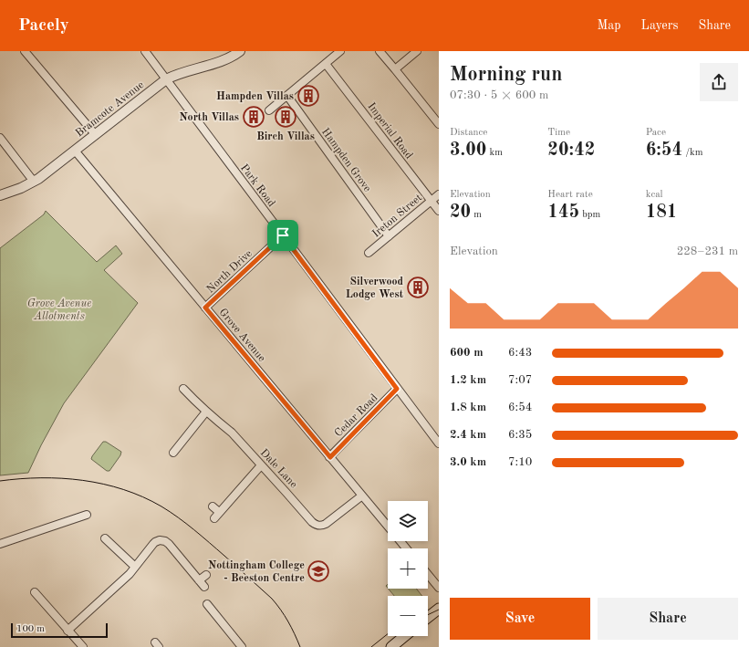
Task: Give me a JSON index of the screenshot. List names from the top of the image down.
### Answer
{
  "streets": {
    "street": [
      "Bramcote Avenue",
      "Imperial Road",
      "Hampden Grove",
      "Park Road",
      "Ireton Street",
      "North Drive",
      "Grove Avenue",
      "Cedar Road",
      "Dale Lane"
    ]
  },
  "crossings": [
    ["Bramcote Avenue", "Park Road"],
    ["Bramcote Avenue", "Grove Avenue"],
    ["Imperial Road", "Ireton Street"],
    ["Hampden Grove", "Ireton Street"],
    ["Park Road", "North Drive"],
    ["Park Road", "Cedar Road"],
    ["North Drive", "Grove Avenue"],
    ["Grove Avenue", "Cedar Road"],
    ["Grove Avenue", "Dale Lane"]
  ],
  "parks": ["Grove Avenue Allotments"],
  "places": {
    "building": [
      "Hampden Villas",
      "North Villas",
      "Birch Villas",
      "Silverwood Lodge West"
    ],
    "school or university": ["Nottingham College - Beeston Centre"]
  },
  "scale_bar": "100 m",
  "page": {
    "header": "Pacely",
    "nav": ["Map", "Layers", "Share"],
    "heading": ["Morning run", "07:30 · 5 × 600 m"],
    "stats": [
      ["Distance", "3.00 km"],
      ["Time", "20:42"],
      ["Pace", "6:54 /km"],
      ["Elevation", "20 m"],
      ["Heart rate", "145 bpm"],
      ["kcal", "181"]
    ],
    "chart": ["Elevation", "228–231 m"],
    "list": [
      {
        "name": "600 m",
        "note": "6:43"
      },
      {
        "name": "1.2 km",
        "note": "7:07"
      },
      {
        "name": "1.8 km",
        "note": "6:54"
      },
      {
        "name": "2.4 km",
        "note": "6:35"
      },
      {
        "name": "3.0 km",
        "note": "7:10"
      }
    ],
    "map_buttons": ["+", "−"],
    "buttons": ["Save", "Share"],
    "scale": "100 m"
  }
}
